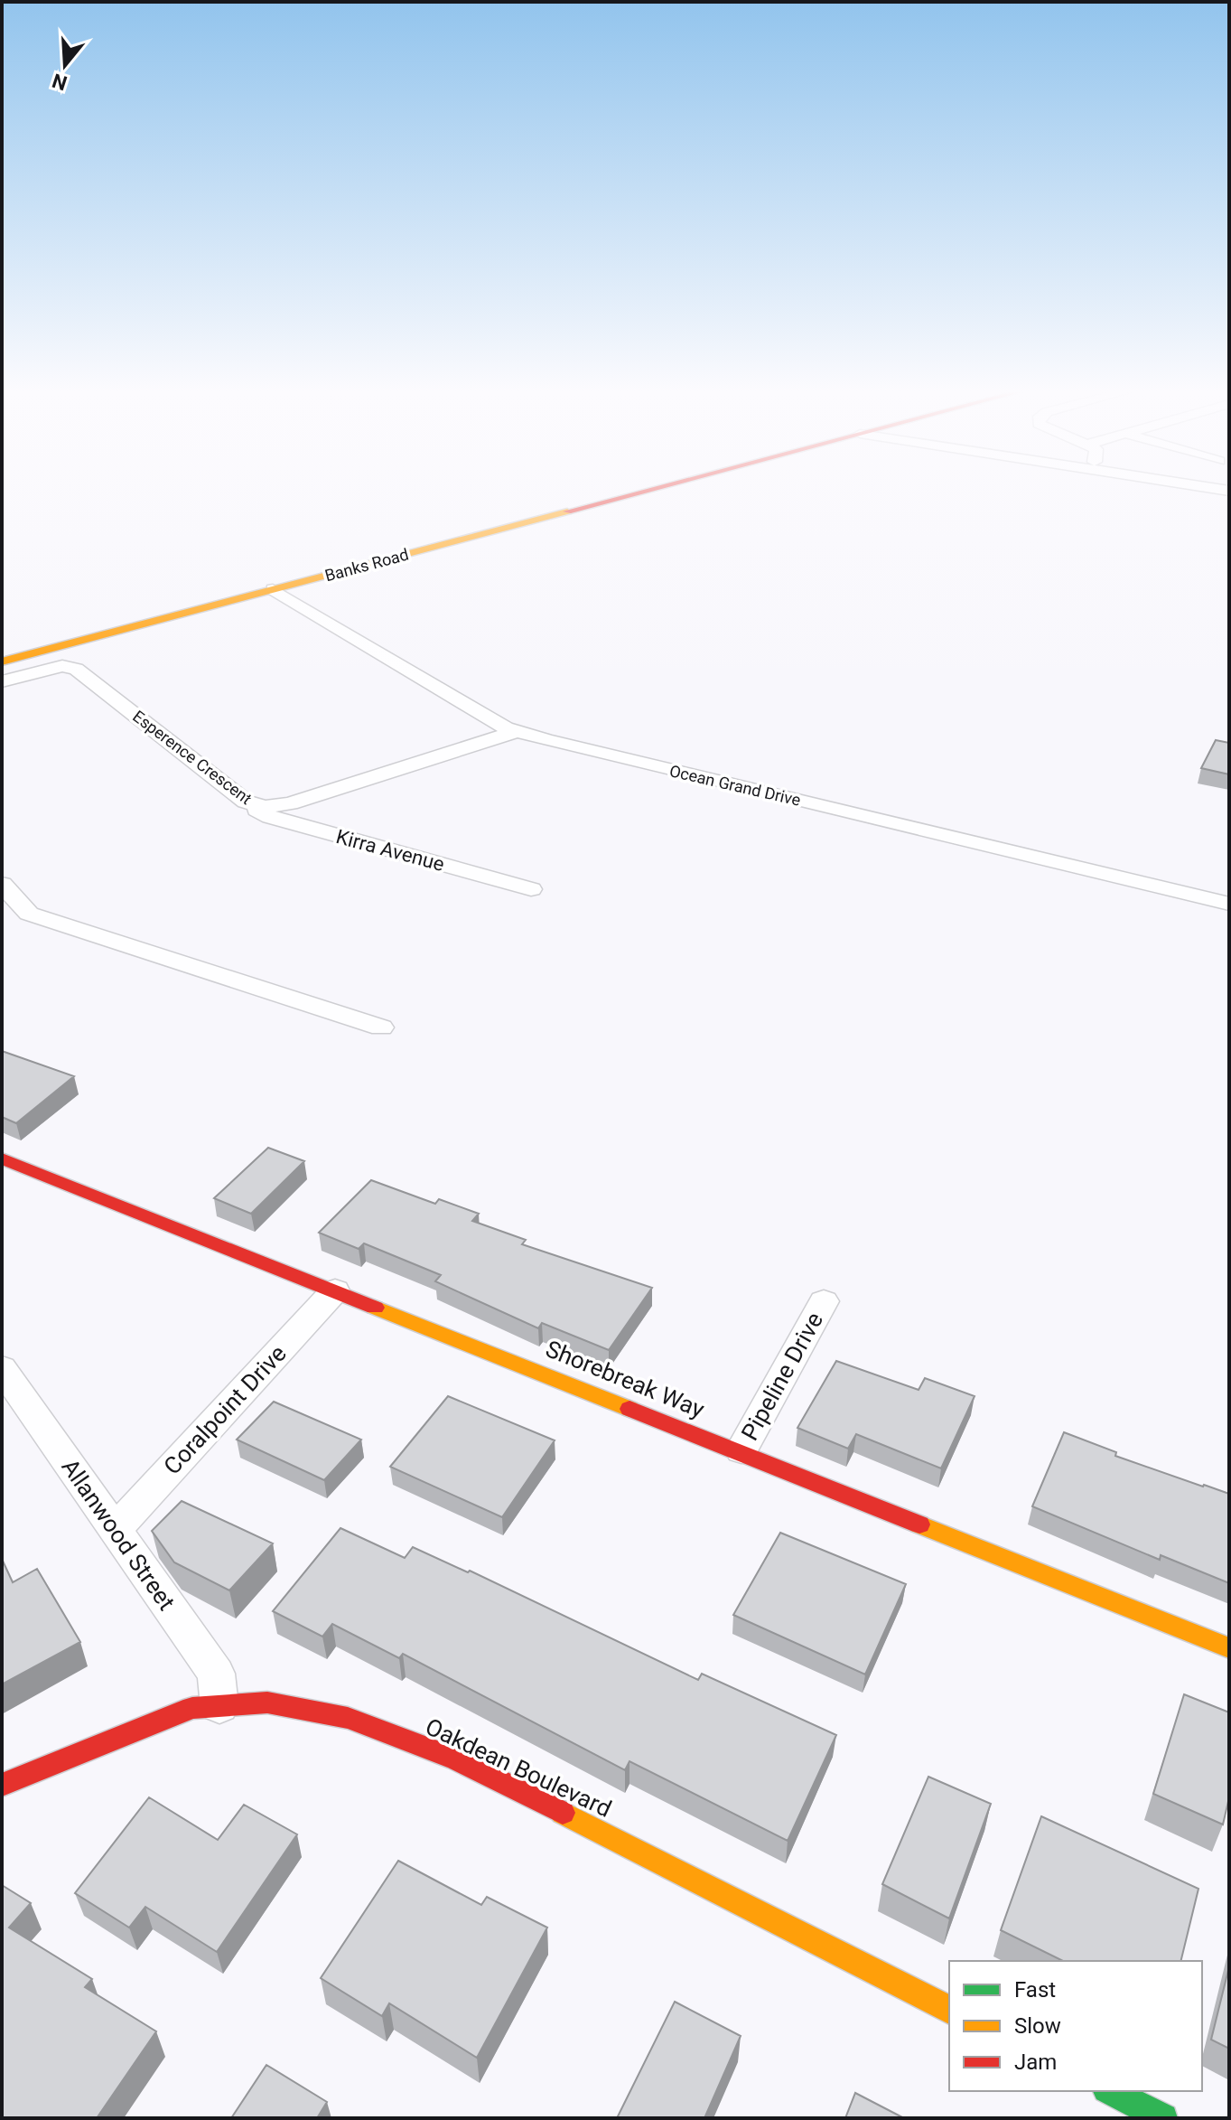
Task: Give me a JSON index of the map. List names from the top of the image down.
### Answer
{
  "streets": {
    "street": [
      "Banks Road",
      "Esperence Crescent",
      "Ocean Grand Drive",
      "Kirra Avenue",
      "Pipeline Drive",
      "Shorebreak Way",
      "Coralpoint Drive",
      "Allanwood Street",
      "Oakdean Boulevard"
    ]
  },
  "crossings": [
    ["Banks Road", "Ocean Grand Drive"],
    ["Esperence Crescent", "Ocean Grand Drive"],
    ["Esperence Crescent", "Kirra Avenue"],
    ["Pipeline Drive", "Shorebreak Way"],
    ["Shorebreak Way", "Coralpoint Drive"],
    ["Coralpoint Drive", "Allanwood Street"],
    ["Allanwood Street", "Oakdean Boulevard"]
  ],
  "legend": ["Fast", "Slow", "Jam"],
  "north": "bottom"
}
